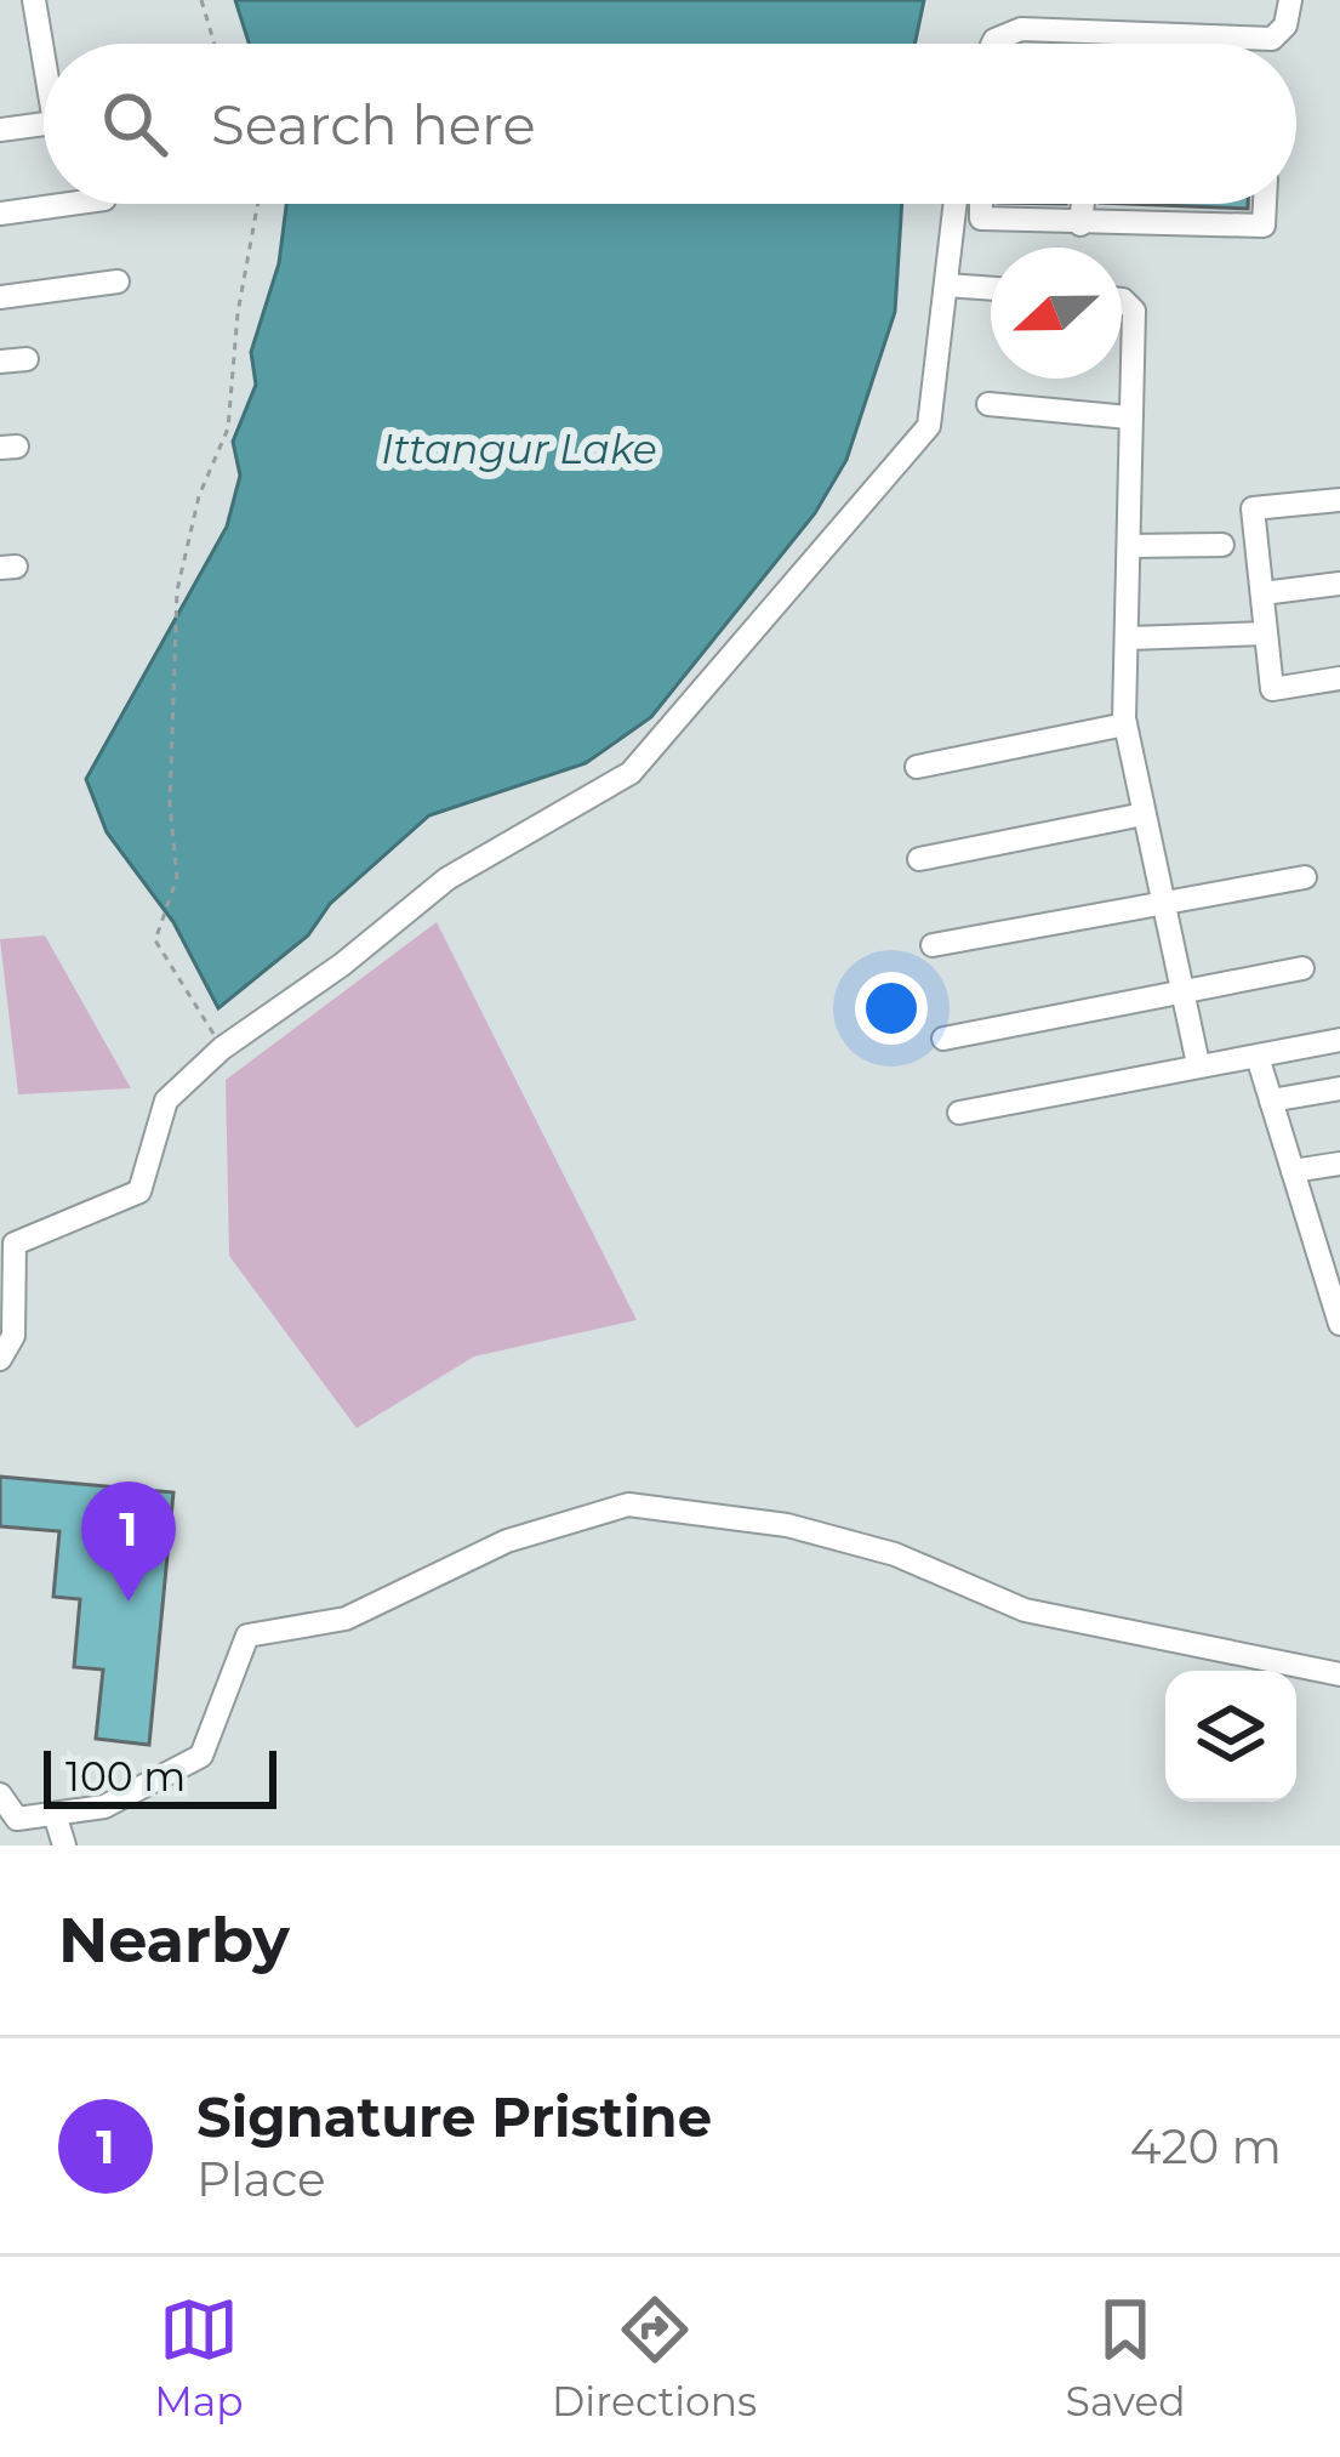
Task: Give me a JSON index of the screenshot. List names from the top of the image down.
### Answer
{
  "water": ["Ittangur Lake"],
  "scale_bar": "100 m",
  "north": "left",
  "page": {
    "search": "Search here",
    "pins": "1",
    "scale": "100 m",
    "heading": "Nearby",
    "list": [
      {
        "mark": "1",
        "name": "Signature Pristine",
        "note": "Place",
        "value": "420 m"
      }
    ],
    "nav": ["Map", "Directions", "Saved"]
  }
}
